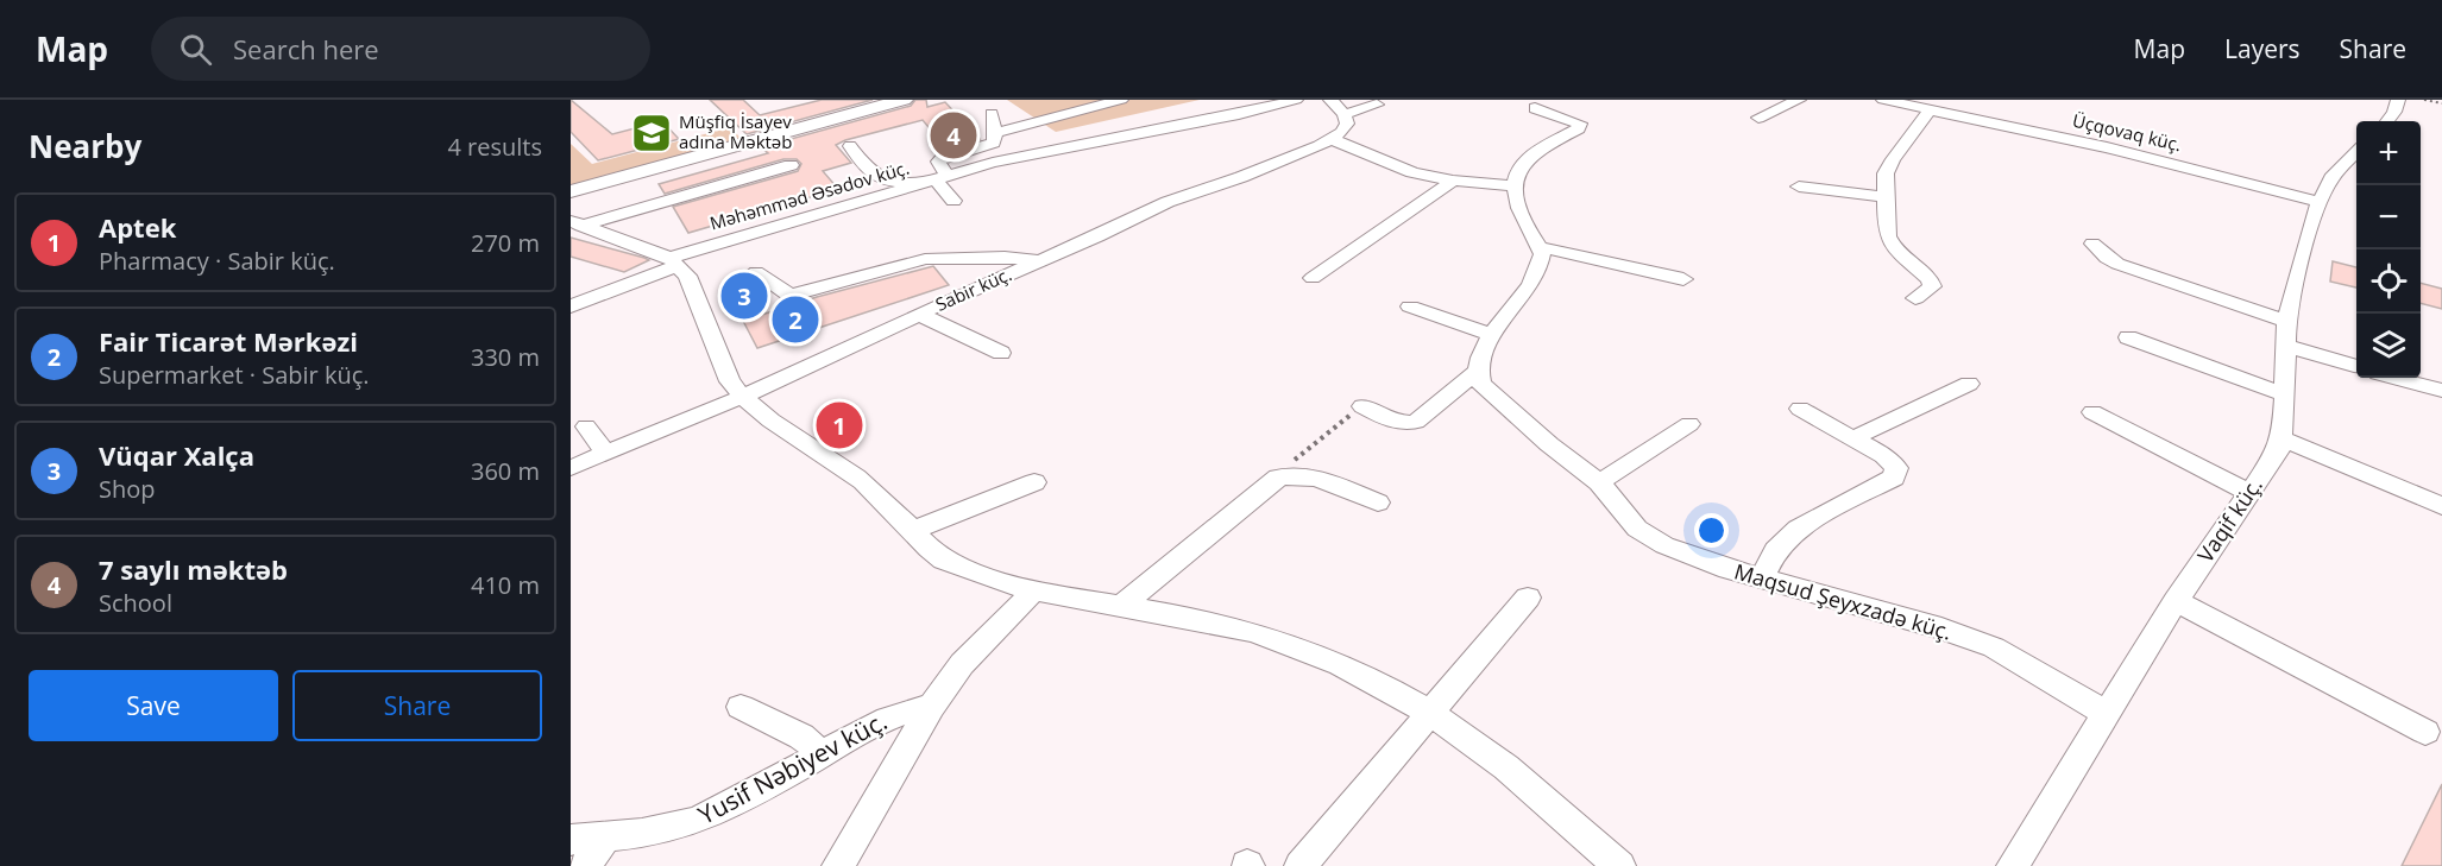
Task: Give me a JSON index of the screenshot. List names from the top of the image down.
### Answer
{
  "streets": {
    "street": [
      "Üçqovaq küç.",
      "Məhəmməd Əsədov küç.",
      "Sabir küç.",
      "Vaqif küç.",
      "Maqsud Şeyxzadə küç.",
      "Yusif Nəbiyev küç."
    ]
  },
  "crossings": [
    ["Üçqovaq küç.", "Vaqif küç."],
    ["Vaqif küç.", "Maqsud Şeyxzadə küç."]
  ],
  "places": {
    "school or university": ["Müşfiq İsayev adına Məktəb"]
  },
  "page": {
    "header": "Map",
    "search": "Search here",
    "nav": ["Map", "Layers", "Share"],
    "heading": ["Nearby", "4 results"],
    "pins": [
      "4",
      "3",
      "2",
      "1"
    ],
    "map_buttons": ["+", "−"],
    "list": [
      {
        "mark": "1",
        "name": "Aptek",
        "note": "Pharmacy · Sabir küç.",
        "value": "270 m"
      },
      {
        "mark": "2",
        "name": "Fair Ticarət Mərkəzi",
        "note": "Supermarket · Sabir küç.",
        "value": "330 m"
      },
      {
        "mark": "3",
        "name": "Vüqar Xalça",
        "note": "Shop",
        "value": "360 m"
      },
      {
        "mark": "4",
        "name": "7 saylı məktəb",
        "note": "School",
        "value": "410 m"
      }
    ],
    "buttons": ["Save", "Share"]
  }
}
